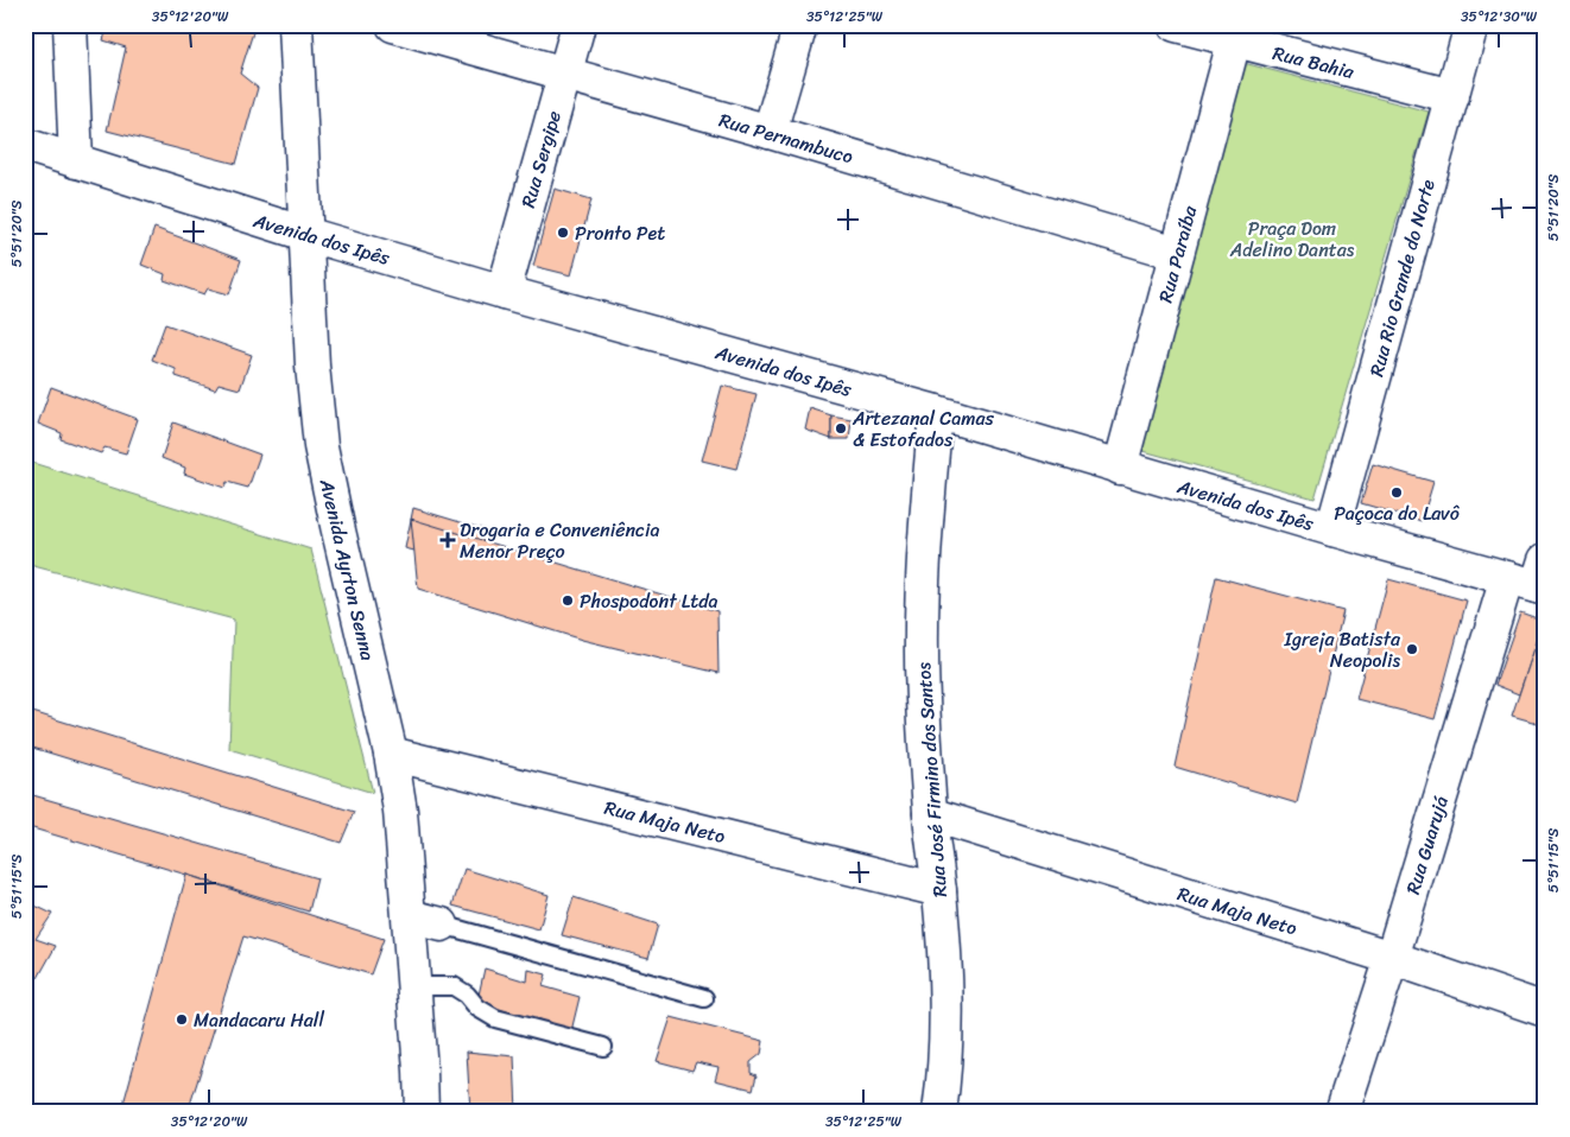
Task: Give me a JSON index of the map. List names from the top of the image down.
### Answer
{
  "streets": {
    "street": [
      "Rua Bahia",
      "Rua Pernambuco",
      "Rua Sergipe",
      "Avenida dos Ipês",
      "Rua Paraíba",
      "Rua Rio Grande do Norte",
      "Avenida Ayrton Senna",
      "Rua José Firmino dos Santos",
      "Rua Maja Neto",
      "Rua Guarujá"
    ]
  },
  "crossings": [
    ["Rua Bahia", "Rua Paraíba"],
    ["Rua Bahia", "Rua Rio Grande do Norte"],
    ["Rua Pernambuco", "Rua Sergipe"],
    ["Rua Pernambuco", "Rua Paraíba"],
    ["Rua Sergipe", "Avenida dos Ipês"],
    ["Avenida dos Ipês", "Rua Paraíba"],
    ["Avenida dos Ipês", "Rua Rio Grande do Norte"],
    ["Avenida dos Ipês", "Avenida Ayrton Senna"],
    ["Avenida dos Ipês", "Rua José Firmino dos Santos"],
    ["Avenida dos Ipês", "Rua Guarujá"],
    ["Avenida Ayrton Senna", "Rua Maja Neto"],
    ["Rua José Firmino dos Santos", "Rua Maja Neto"],
    ["Rua Maja Neto", "Rua Guarujá"]
  ],
  "parks": ["Praça Dom Adelino Dantas"],
  "places": {
    "other": [
      "Pronto Pet",
      "Artezanal Camas & Estofados",
      "Paçoca do Lavô",
      "Phospodont Ltda",
      "Igreja Batista Neopolis",
      "Mandacaru Hall"
    ],
    "health": ["Drogaria e Conveniência Menor Preço"]
  },
  "coordinates": [
    "35°12'20\"W",
    "35°12'25\"W",
    "35°12'30\"W",
    "5°51'20\"S",
    "5°51'15\"S"
  ]
}
